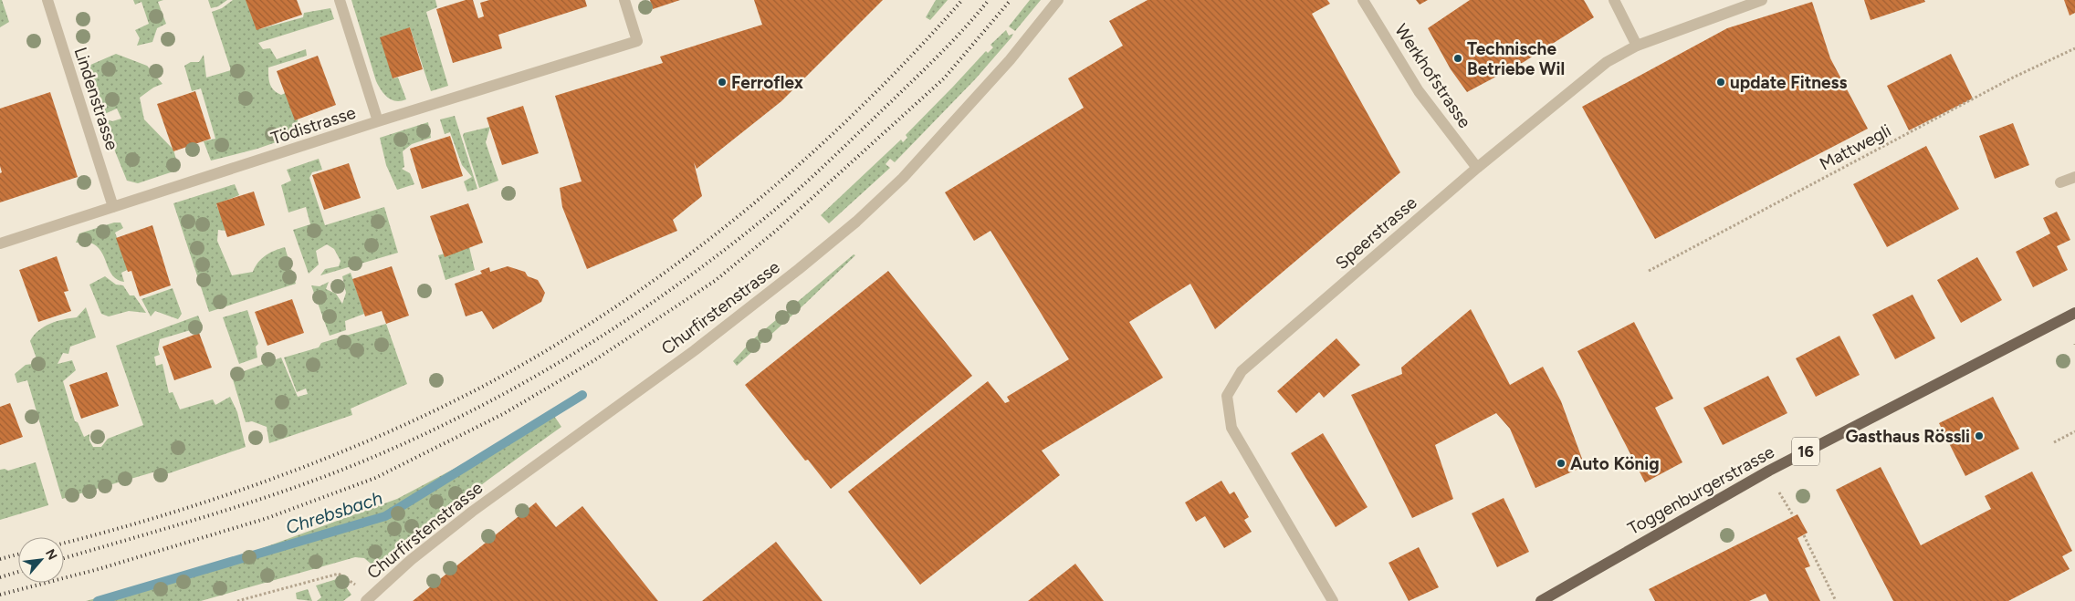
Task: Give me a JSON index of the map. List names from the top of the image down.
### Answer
{
  "streets": {
    "main road": ["16", "Toggenburgerstrasse"],
    "street": [
      "Werkhofstrasse",
      "Lindenstrasse",
      "Tödistrasse",
      "Speerstrasse",
      "Churfirstenstrasse"
    ],
    "path": ["Mattwegli"]
  },
  "crossings": [
    ["Werkhofstrasse", "Speerstrasse"],
    ["Lindenstrasse", "Tödistrasse"]
  ],
  "water": ["Chrebsbach"],
  "places": [
    "Technische Betriebe Wil",
    "Ferroflex",
    "update Fitness",
    "Gasthaus Rössli",
    "Auto König"
  ],
  "north": "top right"
}
